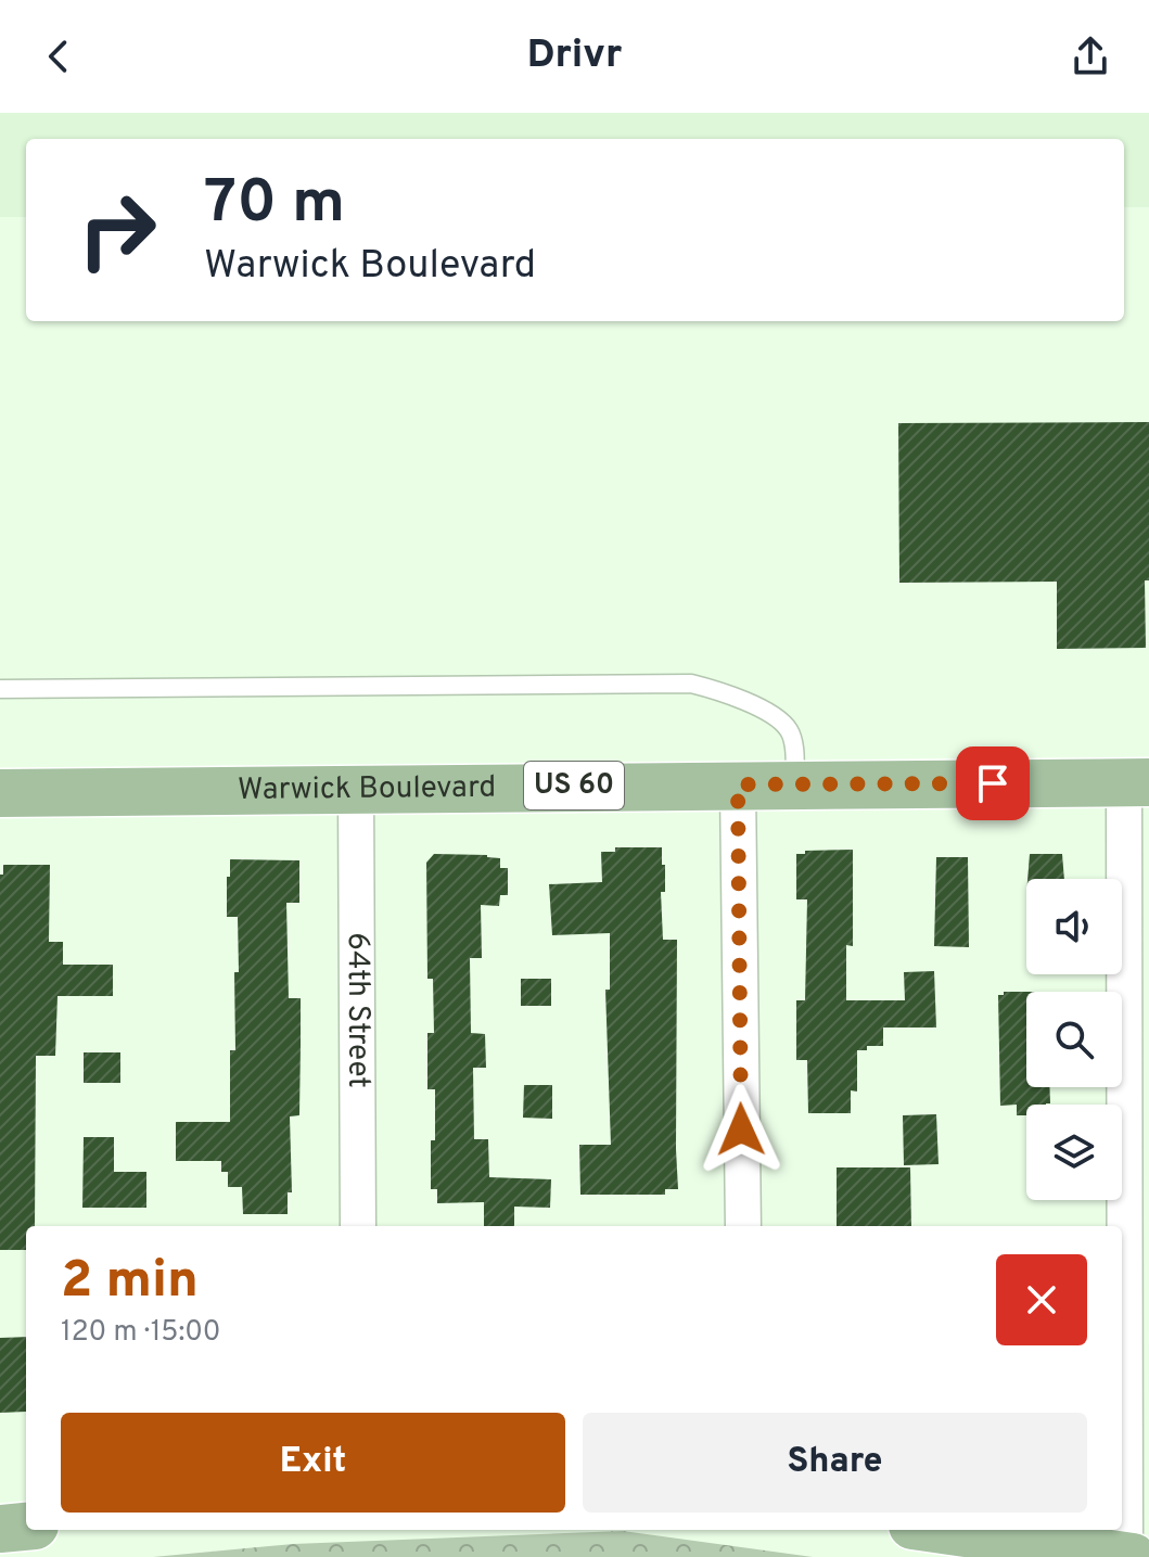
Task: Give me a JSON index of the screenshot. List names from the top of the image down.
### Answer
{
  "streets": {
    "main road": ["US 60", "Warwick Boulevard"],
    "street": ["64th Street"]
  },
  "crossings": [
    ["Warwick Boulevard", "64th Street"]
  ],
  "page": {
    "header": "Drivr",
    "turn": ["70 m", "Warwick Boulevard"],
    "heading": ["2 min", "120 m · 15:00"],
    "buttons": ["Exit", "Share"]
  }
}
